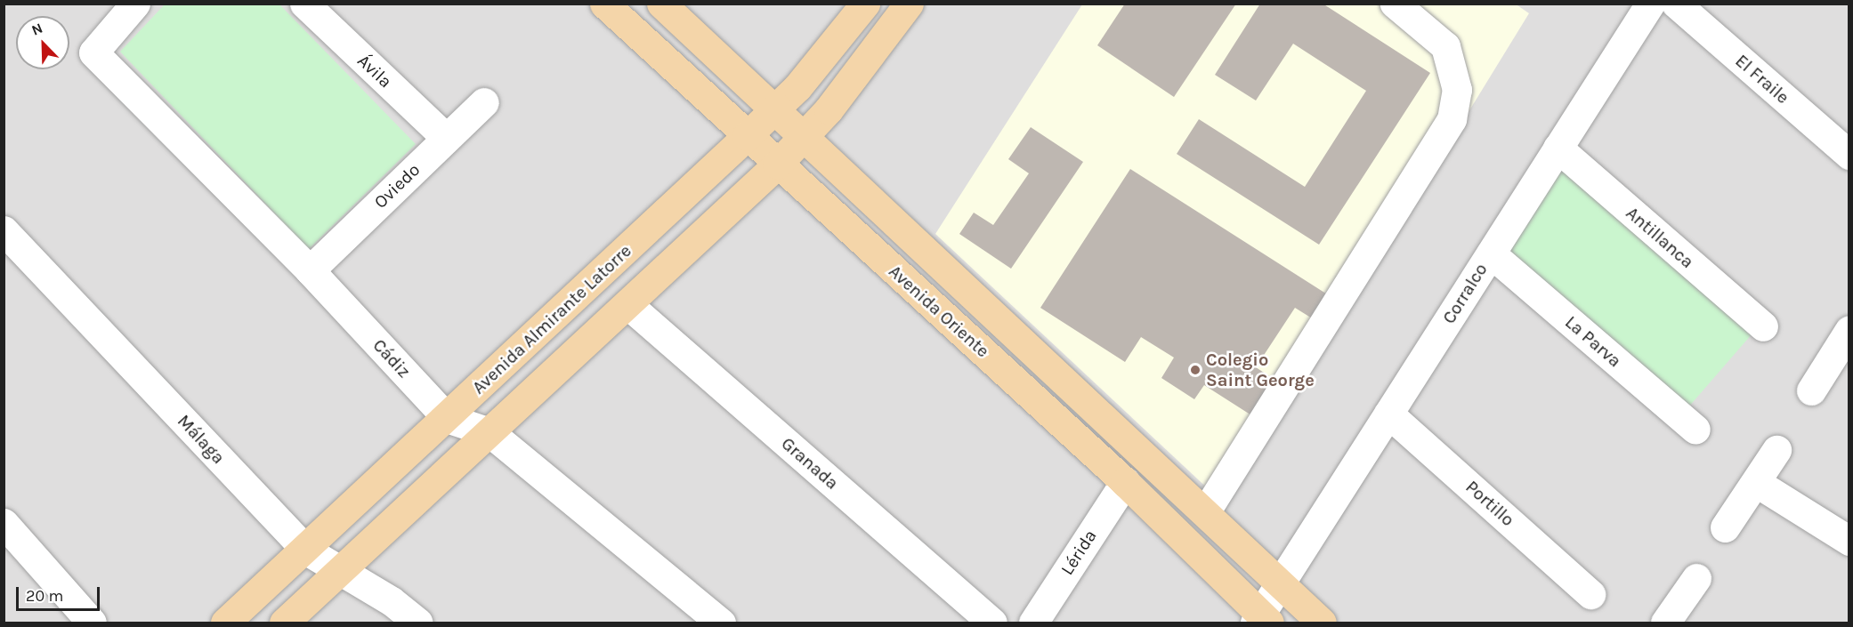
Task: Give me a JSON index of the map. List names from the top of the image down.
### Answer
{
  "streets": {
    "main road": ["Avenida Oriente", "Avenida Almirante Latorre"],
    "street": [
      "Ávila",
      "El Fraile",
      "Oviedo",
      "Antillanca",
      "Corralco",
      "La Parva",
      "Cádiz",
      "Málaga",
      "Granada",
      "Portillo",
      "Lérida"
    ]
  },
  "crossings": [
    ["Ávila", "Oviedo"],
    ["Oviedo", "Cádiz"],
    ["Antillanca", "Corralco"],
    ["Corralco", "Avenida Oriente"],
    ["Corralco", "La Parva"],
    ["Corralco", "Portillo"],
    ["Avenida Oriente", "Avenida Almirante Latorre"],
    ["Avenida Oriente", "Lérida"],
    ["Avenida Almirante Latorre", "Cádiz"],
    ["Avenida Almirante Latorre", "Málaga"]
  ],
  "places": ["Colegio Saint George"],
  "scale_bar": "20 m",
  "north": "top left"
}
